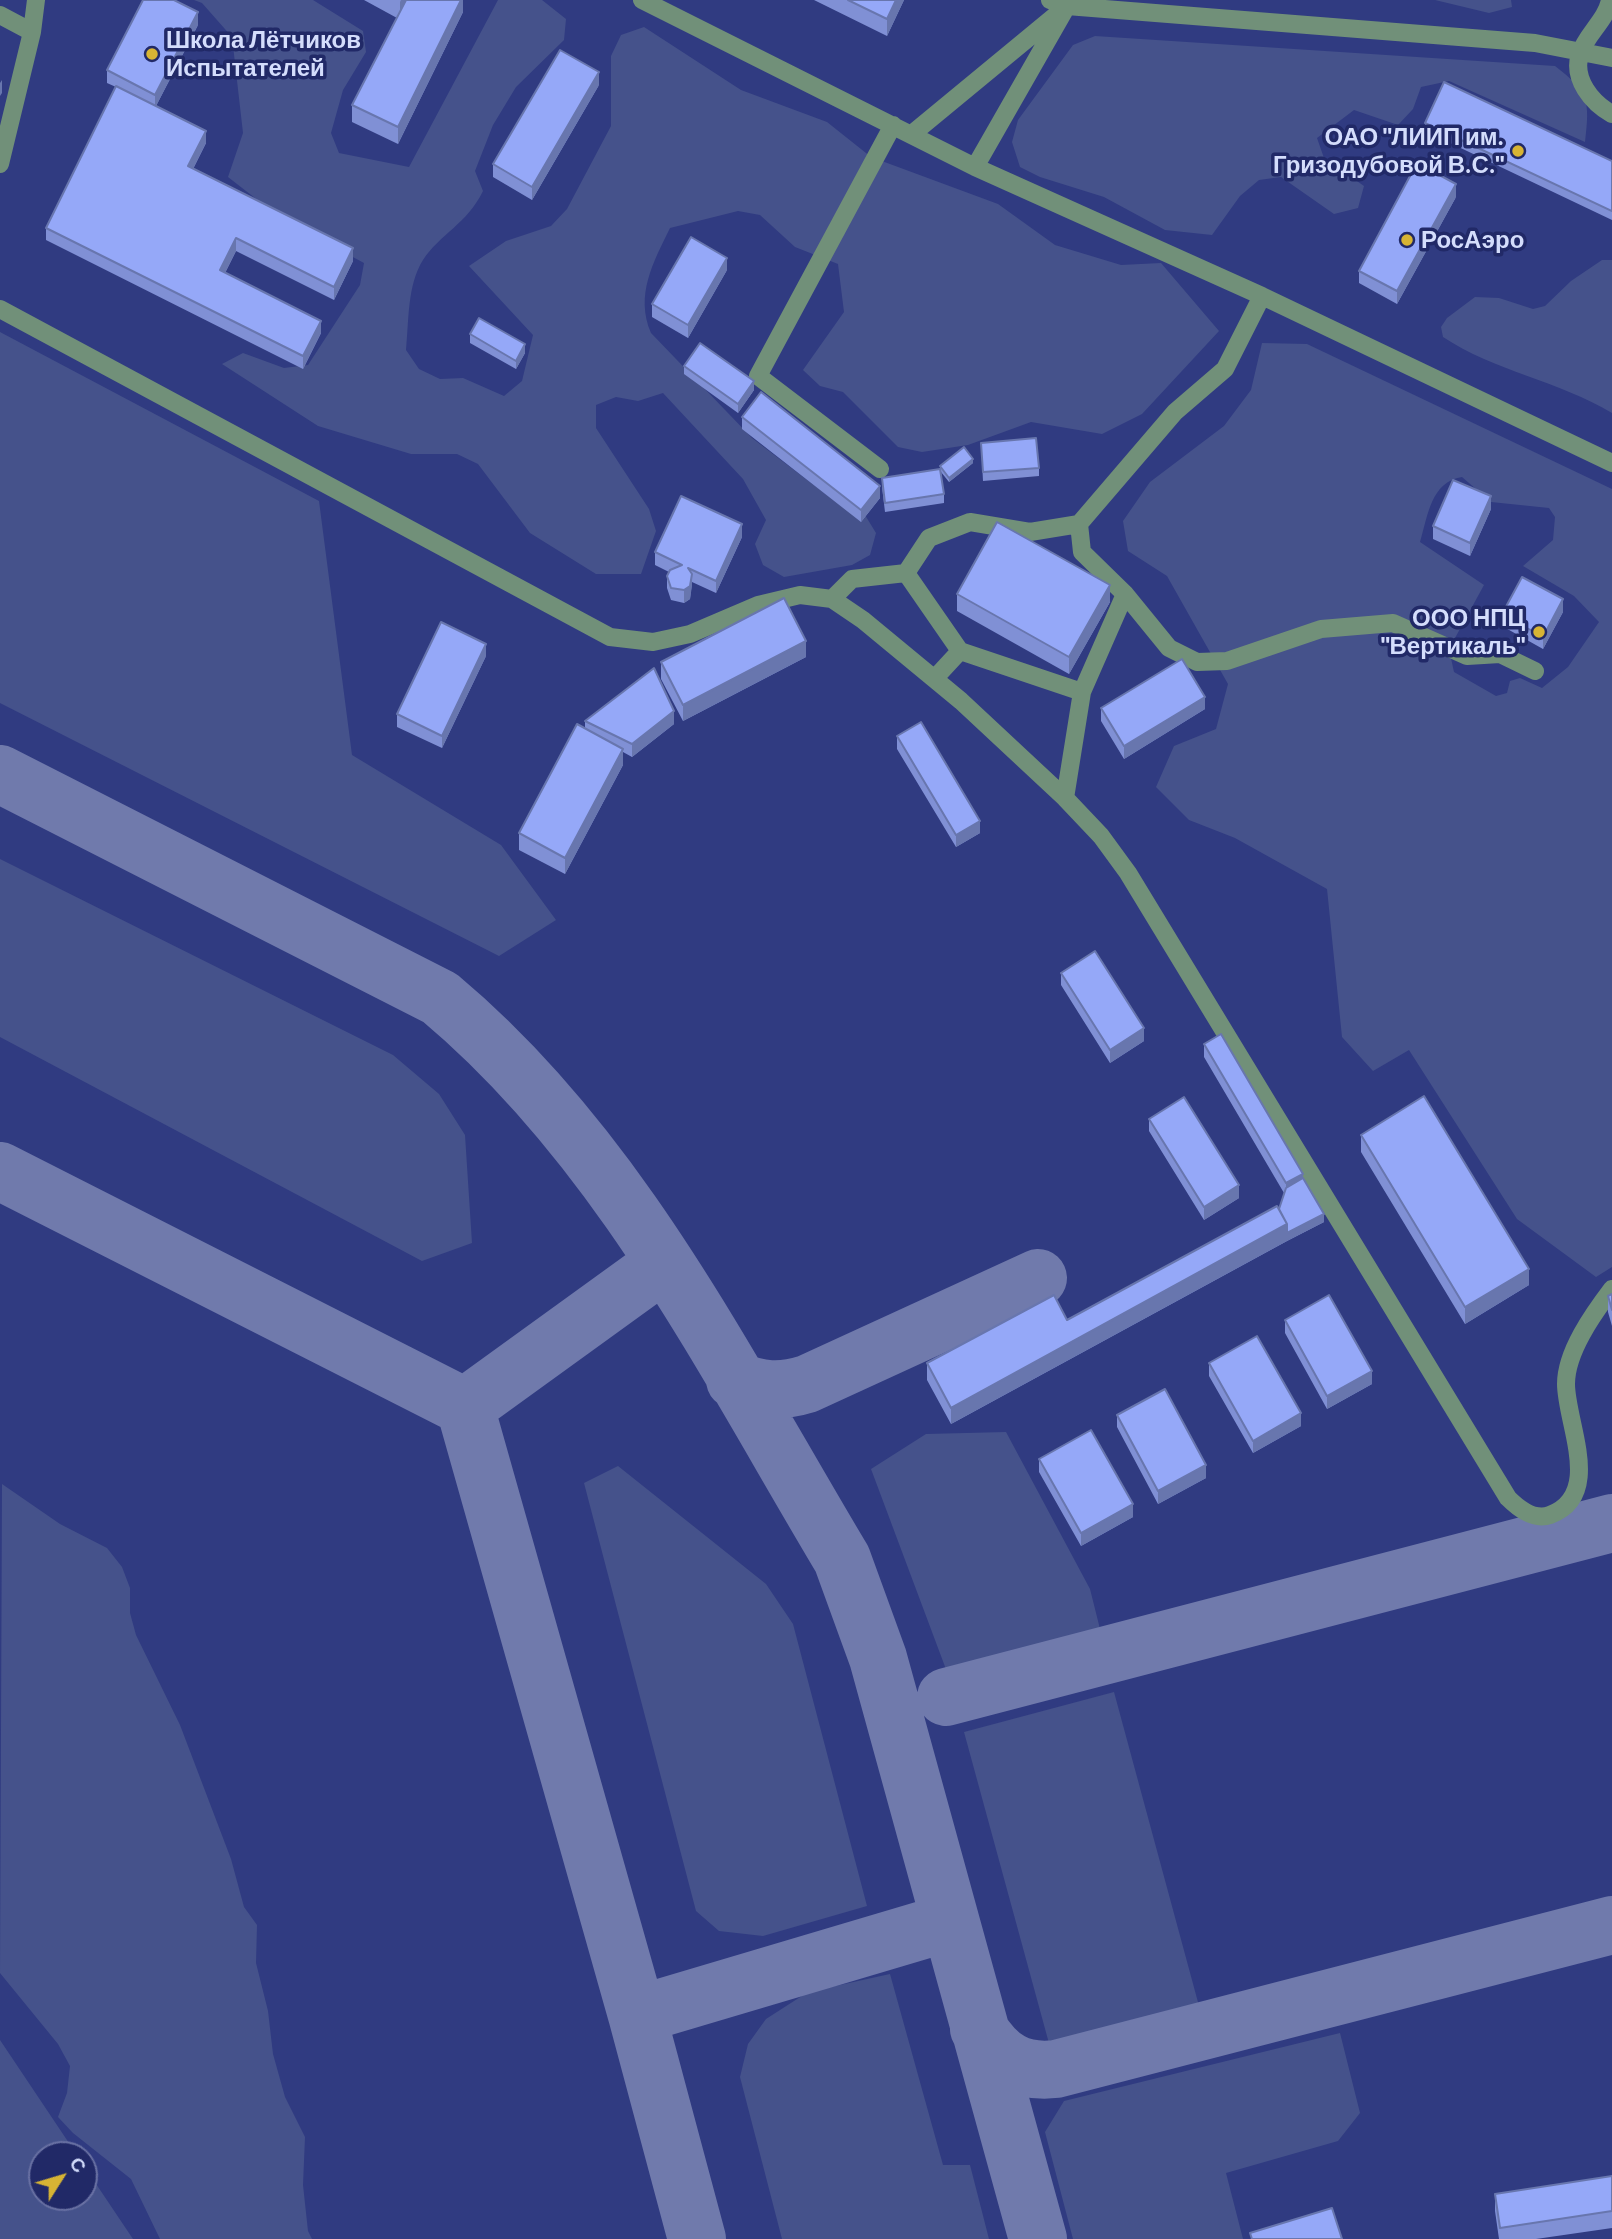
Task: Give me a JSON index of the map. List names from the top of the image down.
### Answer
{
  "places": [
    "Школа Лётчиков Испытателей",
    "ОАО \"ЛИИП им. Гризодубовой В.С.\"",
    "РосАэро",
    "ООО НПЦ \"Вертикаль\""
  ],
  "north": "top right"
}
